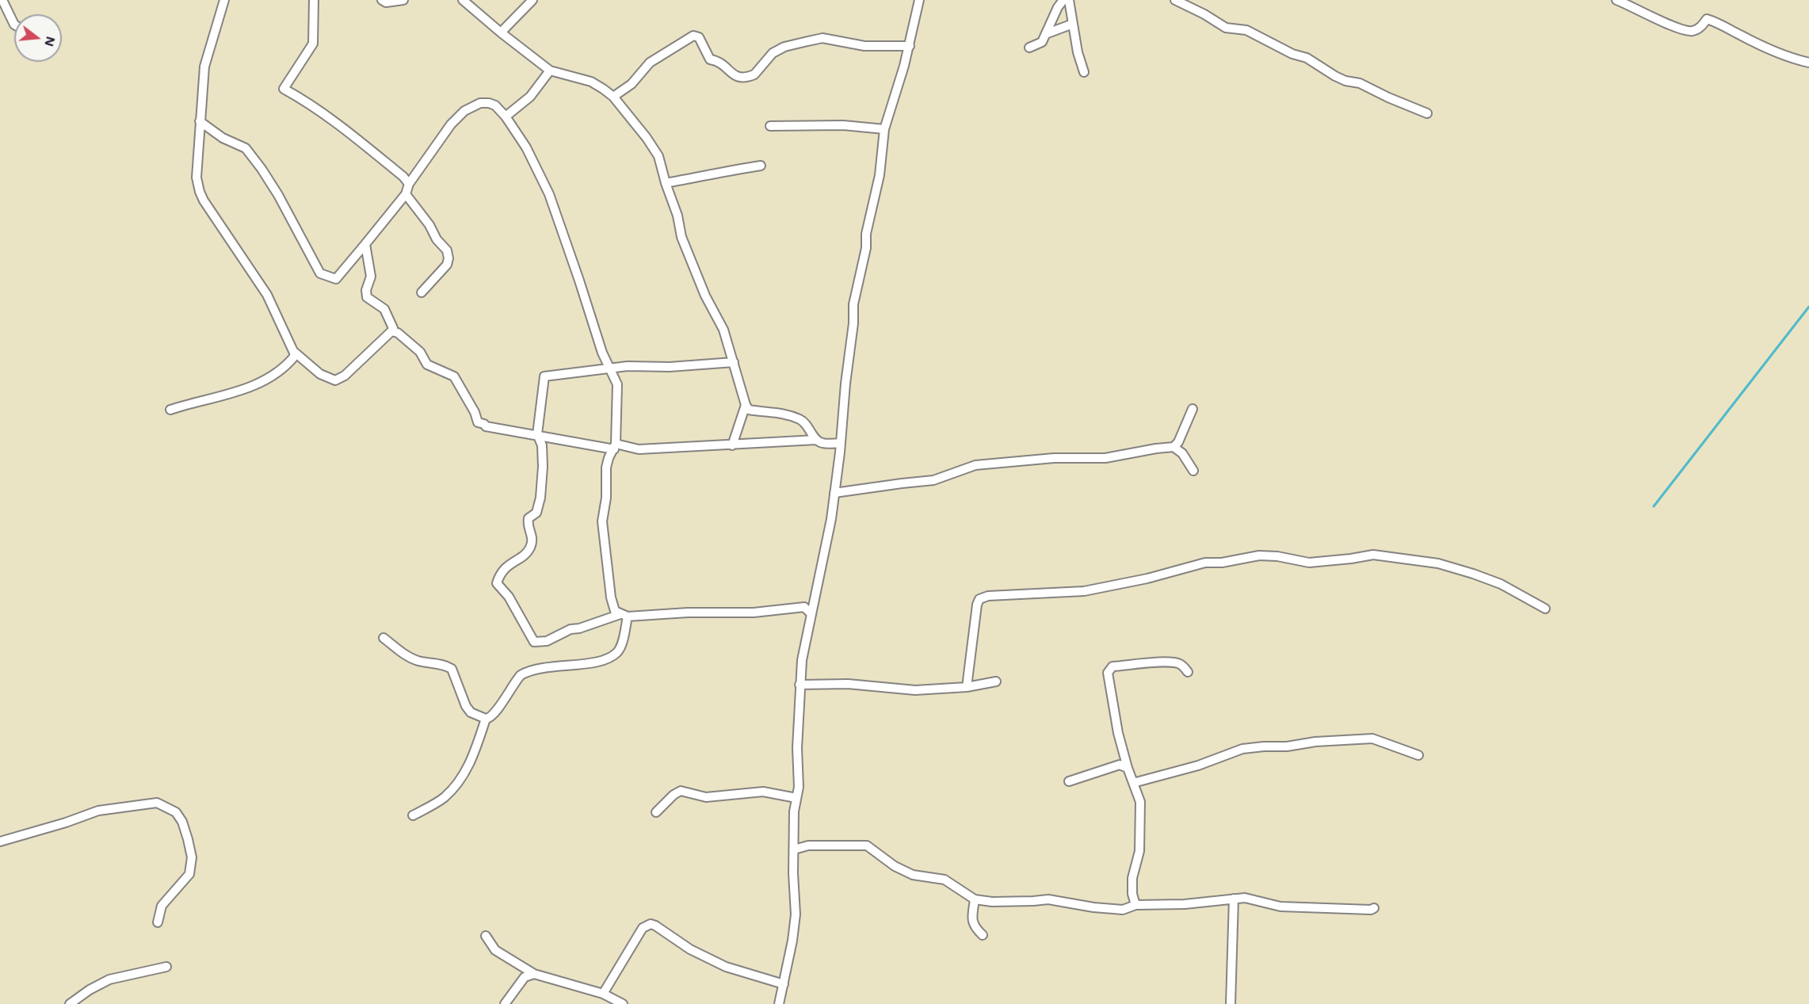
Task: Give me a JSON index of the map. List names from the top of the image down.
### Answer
{
  "north": "right"
}
